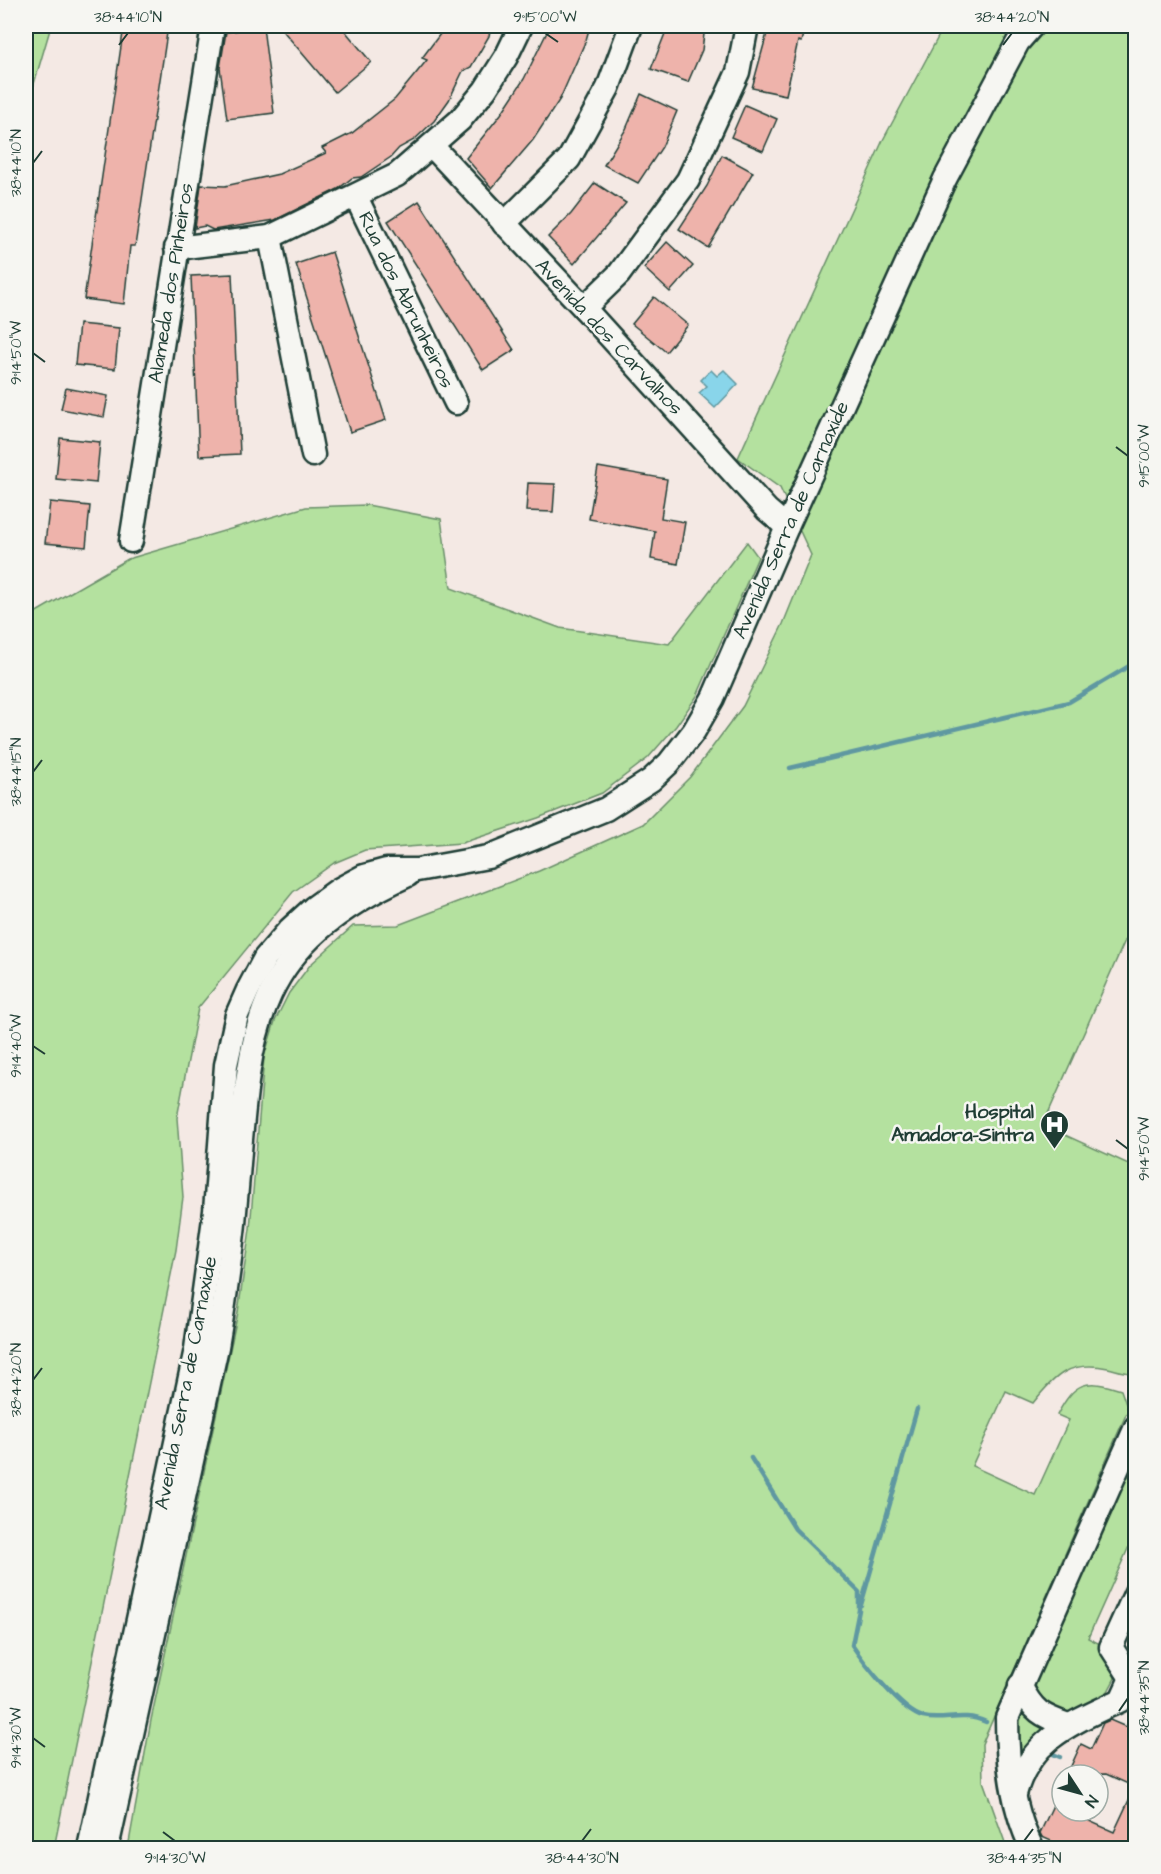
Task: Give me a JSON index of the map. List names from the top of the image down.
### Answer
{
  "streets": {
    "street": [
      "Alameda dos Pinheiros",
      "Rua dos Abrunheiros",
      "Avenida dos Carvalhos",
      "Avenida Serra de Carnaxide"
    ]
  },
  "crossings": [
    ["Avenida dos Carvalhos", "Avenida Serra de Carnaxide"]
  ],
  "places": {
    "hospital": ["Hospital Amadora-Sintra"]
  },
  "north": "bottom right",
  "coordinates": [
    "38°44'10\"N",
    "9°15'00\"W",
    "38°44'20\"N",
    "9°14'50\"W",
    "38°44'15\"N",
    "9°14'40\"W",
    "38°44'35\"N",
    "9°14'30\"W",
    "38°44'30\"N"
  ]
}
